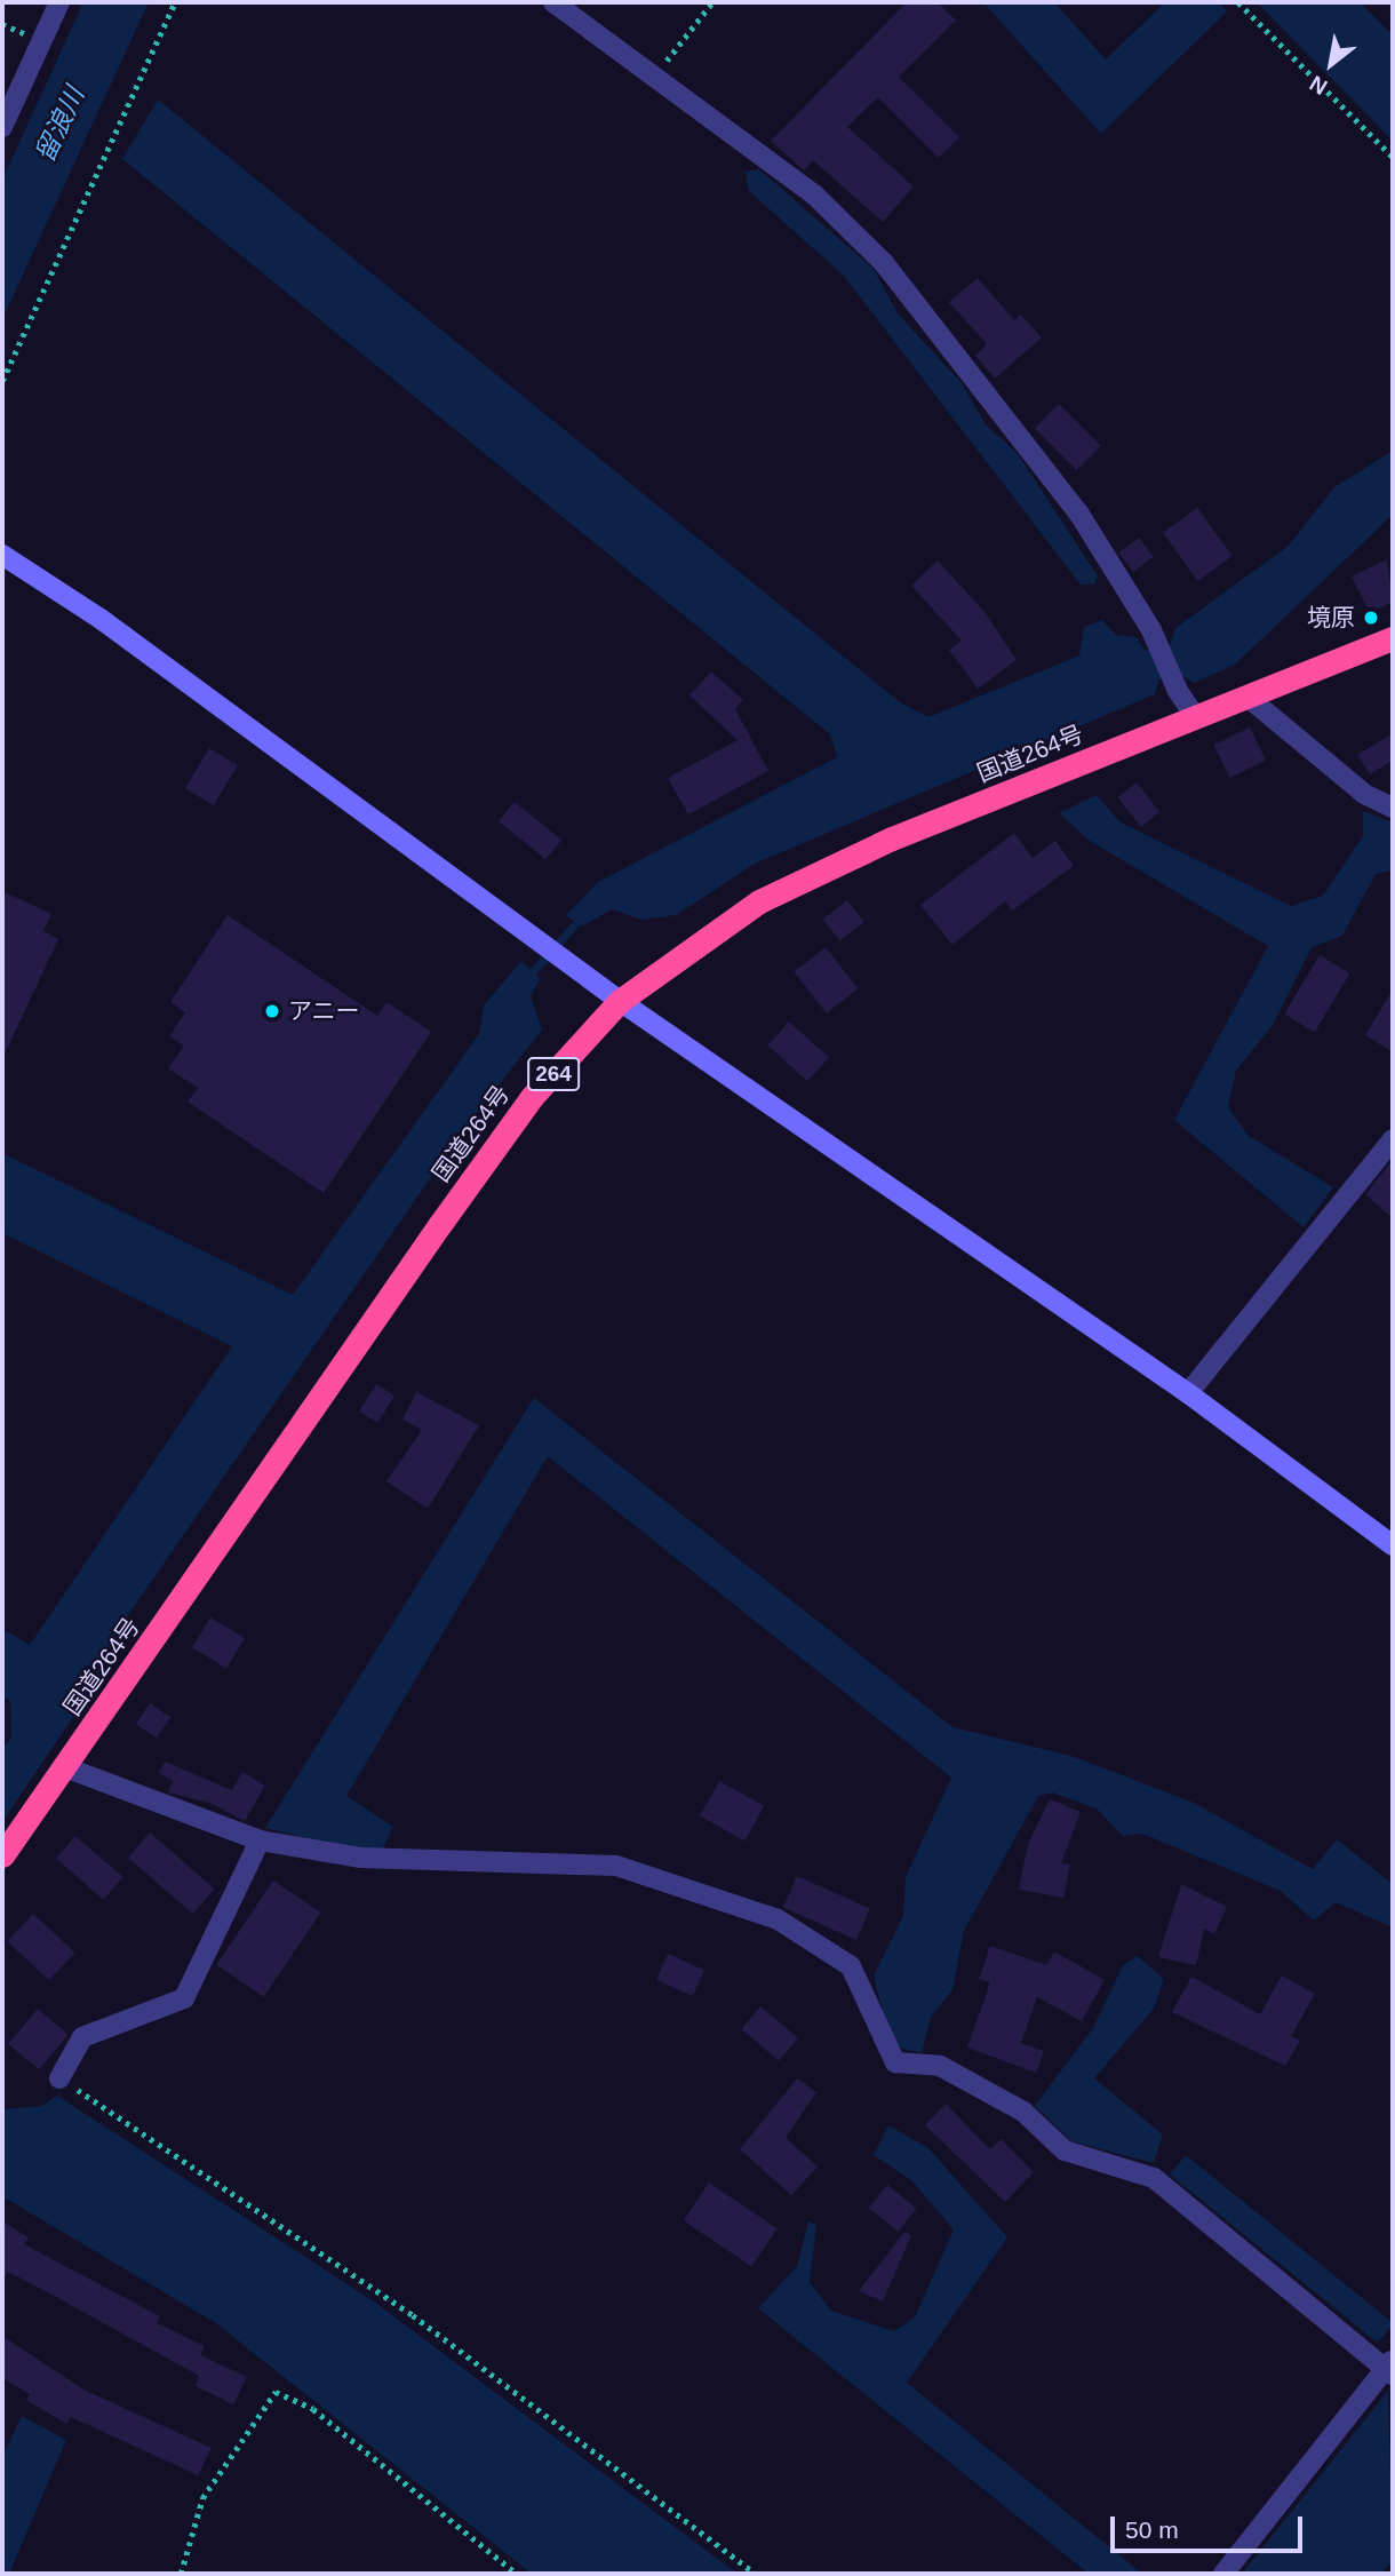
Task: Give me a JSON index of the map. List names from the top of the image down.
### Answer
{
  "streets": {
    "highway": ["国道264号", "264"]
  },
  "water": ["留浪川"],
  "places": ["境原", "アニー"],
  "scale_bar": "50 m",
  "north": "bottom left"
}
